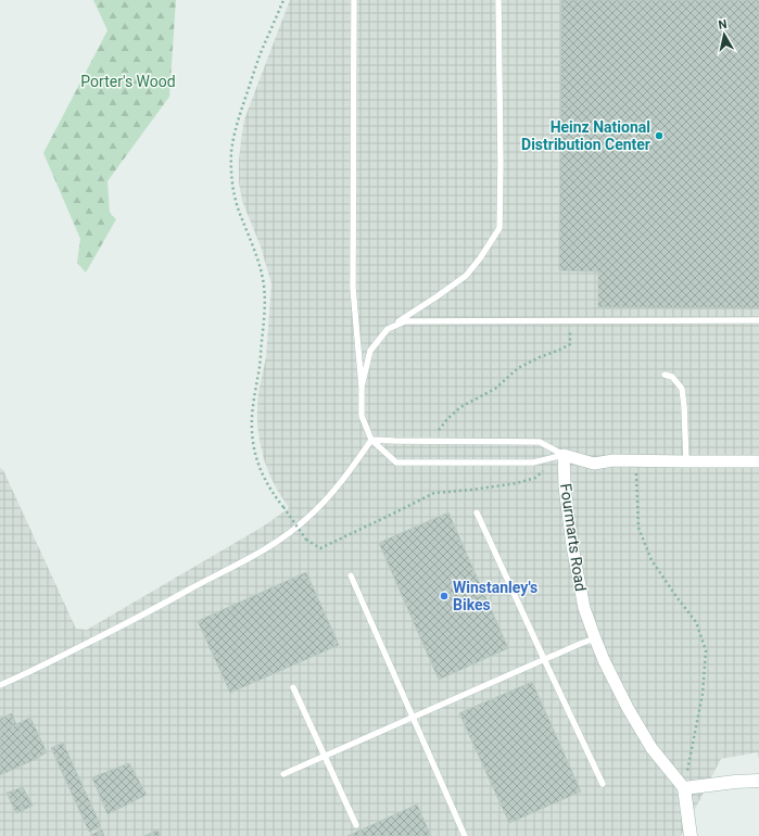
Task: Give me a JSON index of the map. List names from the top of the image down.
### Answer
{
  "streets": {
    "street": ["Fourmarts Road"]
  },
  "parks": ["Porter's Wood"],
  "places": ["Heinz National Distribution Center", "Winstanley's Bikes"],
  "north": "top"
}
